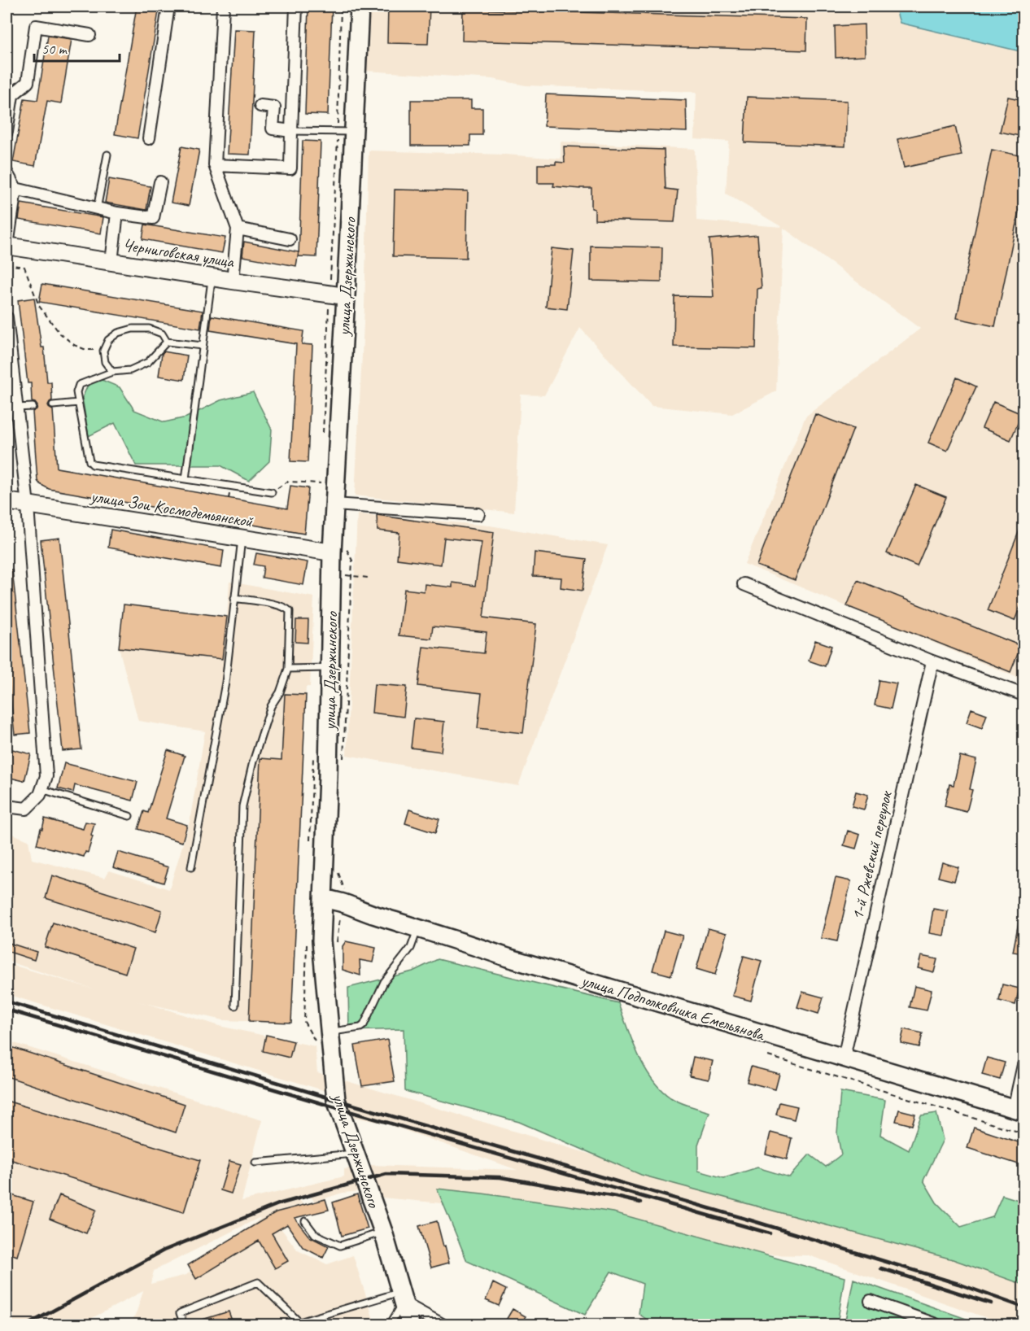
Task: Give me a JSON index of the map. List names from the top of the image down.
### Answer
{
  "streets": {
    "main road": [
      "Черниговская улица",
      "улица Дзержинского",
      "улица Зои Космодемьянской",
      "улица Подполковника Емельянова"
    ],
    "street": ["1-й Ржевский переулок"]
  },
  "crossings": [
    ["Черниговская улица", "улица Дзержинского"],
    ["улица Дзержинского", "улица Зои Космодемьянской"],
    ["улица Дзержинского", "улица Подполковника Емельянова"],
    ["1-й Ржевский переулок", "улица Подполковника Емельянова"]
  ],
  "scale_bar": "50 m"
}
